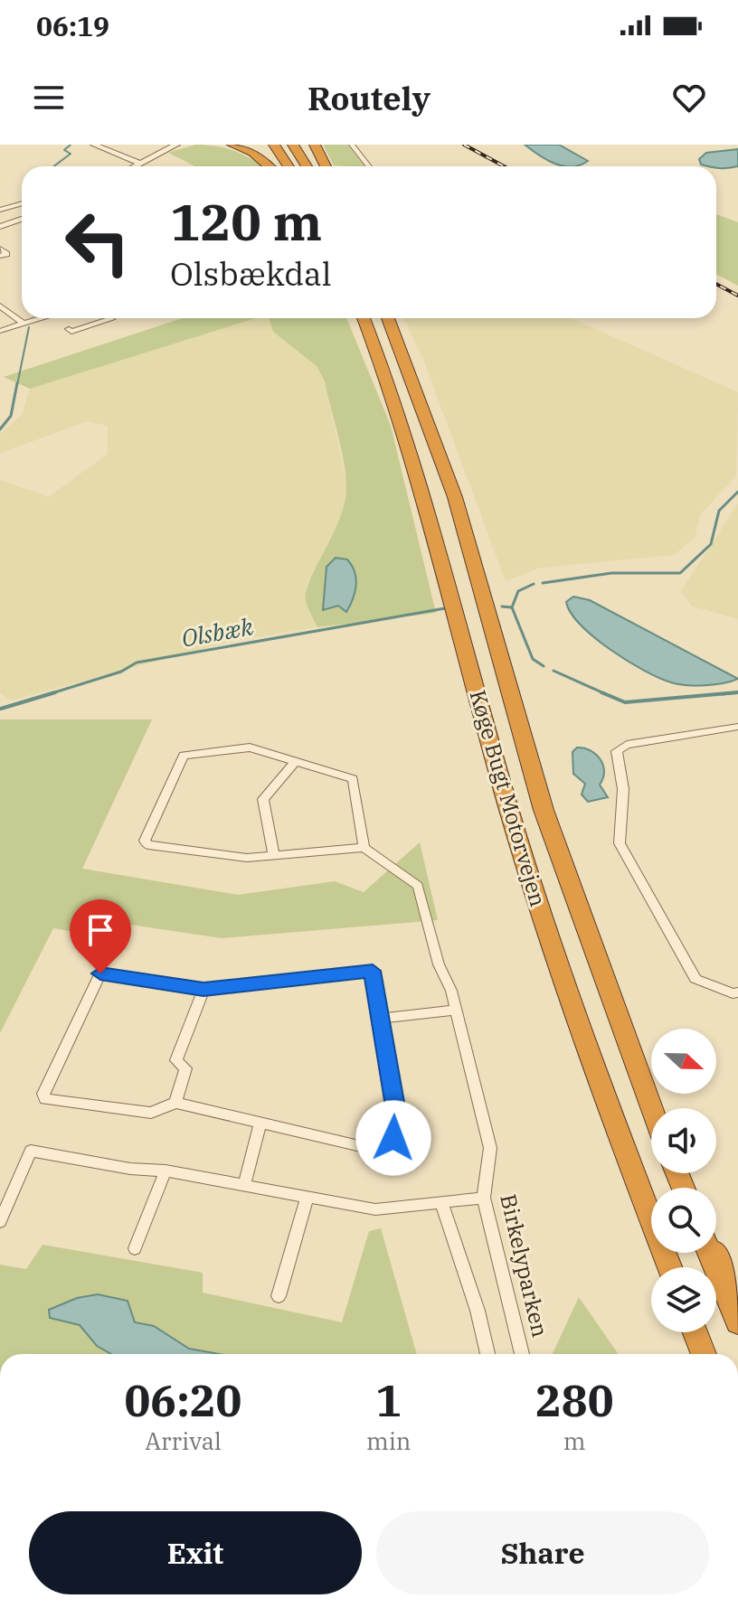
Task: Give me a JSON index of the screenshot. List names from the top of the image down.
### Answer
{
  "streets": {
    "highway": ["Køge Bugt Motorvejen"],
    "street": ["Birkelyparken"]
  },
  "water": ["Olsbæk"],
  "north": "right",
  "page": {
    "status": "06:19",
    "header": "Routely",
    "turn": ["120 m", "Olsbækdal"],
    "eta": [
      "06:20",
      "Arrival",
      "1",
      "min",
      "280",
      "m"
    ],
    "buttons": ["Exit", "Share"]
  }
}
